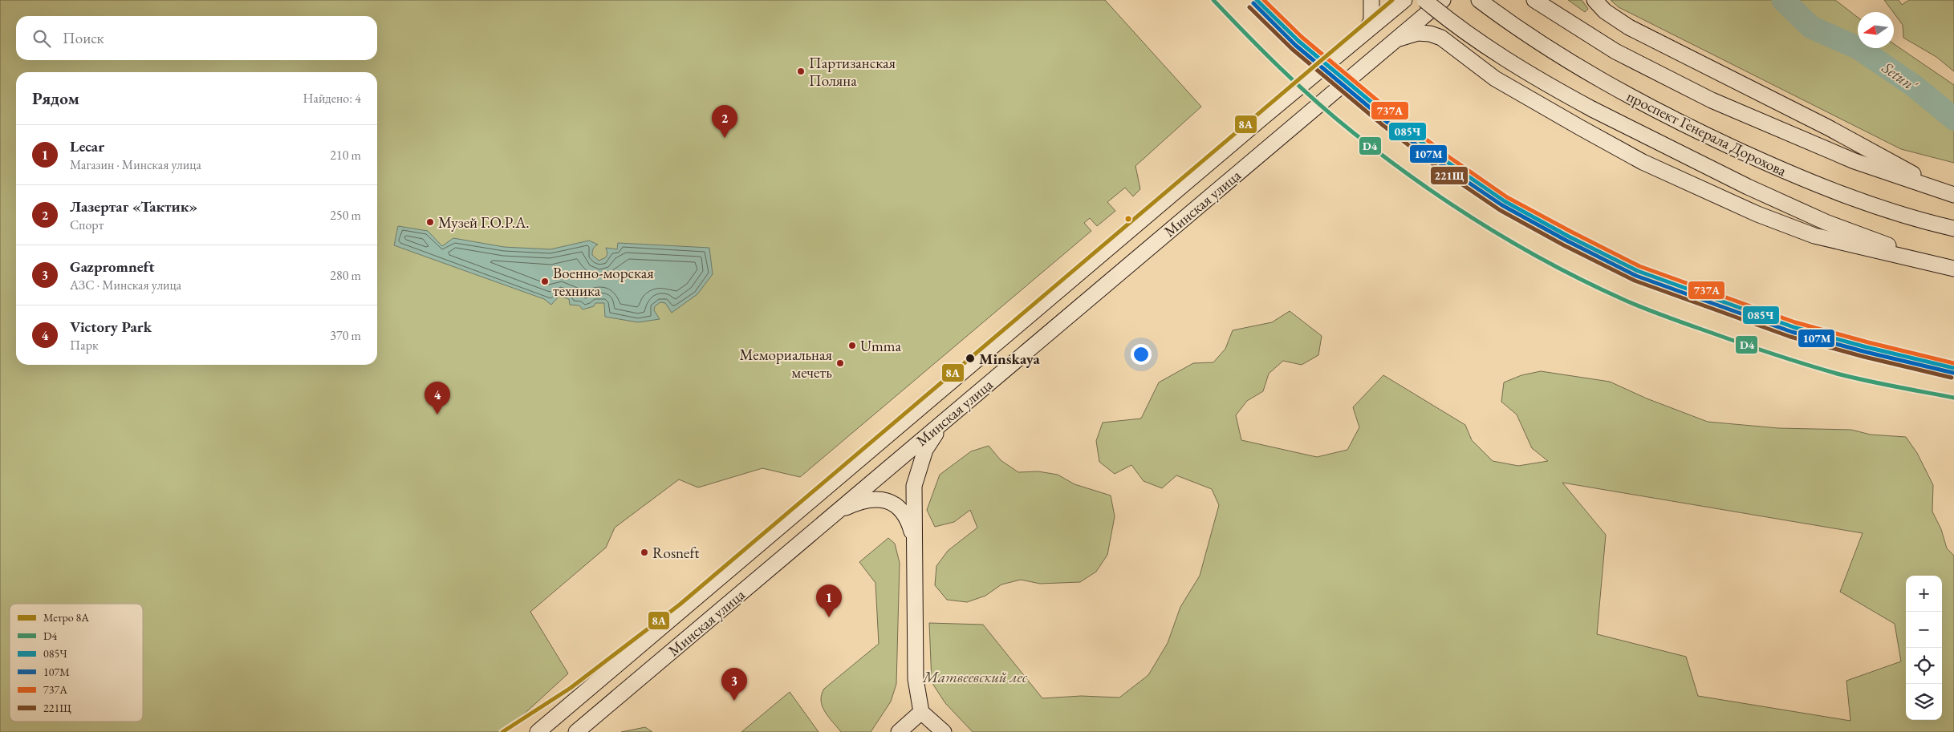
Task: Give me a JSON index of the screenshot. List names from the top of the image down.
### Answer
{
  "streets": {
    "main road": ["проспект Генерала Дорохова", "Минская улица"]
  },
  "water": ["Setun'"],
  "parks": ["Матвеевский лес"],
  "places": [
    "Партизанская Поляна",
    "Музей Г.О.Р.А.",
    "Военно-морская техника",
    "Umma",
    "Minskaya",
    "Мемориальная мечеть",
    "Rosneft"
  ],
  "lines": [
    "metro line 8А",
    "transit line D4",
    "transit line 085Ч",
    "transit line 737А",
    "transit line 107М",
    "transit line 221Щ"
  ],
  "legend": [
    "Метро 8А",
    "D4",
    "085Ч",
    "107М",
    "737А",
    "221Щ"
  ],
  "north": "left",
  "page": {
    "search": "Поиск",
    "heading": ["Рядом", "Найдено: 4"],
    "pins": [
      "2",
      "4",
      "1",
      "3"
    ],
    "list": [
      {
        "mark": "1",
        "name": "Lecar",
        "note": "Магазин · Минская улица",
        "value": "210 m"
      },
      {
        "mark": "2",
        "name": "Лазертаг «Тактик»",
        "note": "Спорт",
        "value": "250 m"
      },
      {
        "mark": "3",
        "name": "Gazpromneft",
        "note": "АЗС · Минская улица",
        "value": "280 m"
      },
      {
        "mark": "4",
        "name": "Victory Park",
        "note": "Парк",
        "value": "370 m"
      }
    ],
    "map_buttons": ["+", "−"]
  }
}
